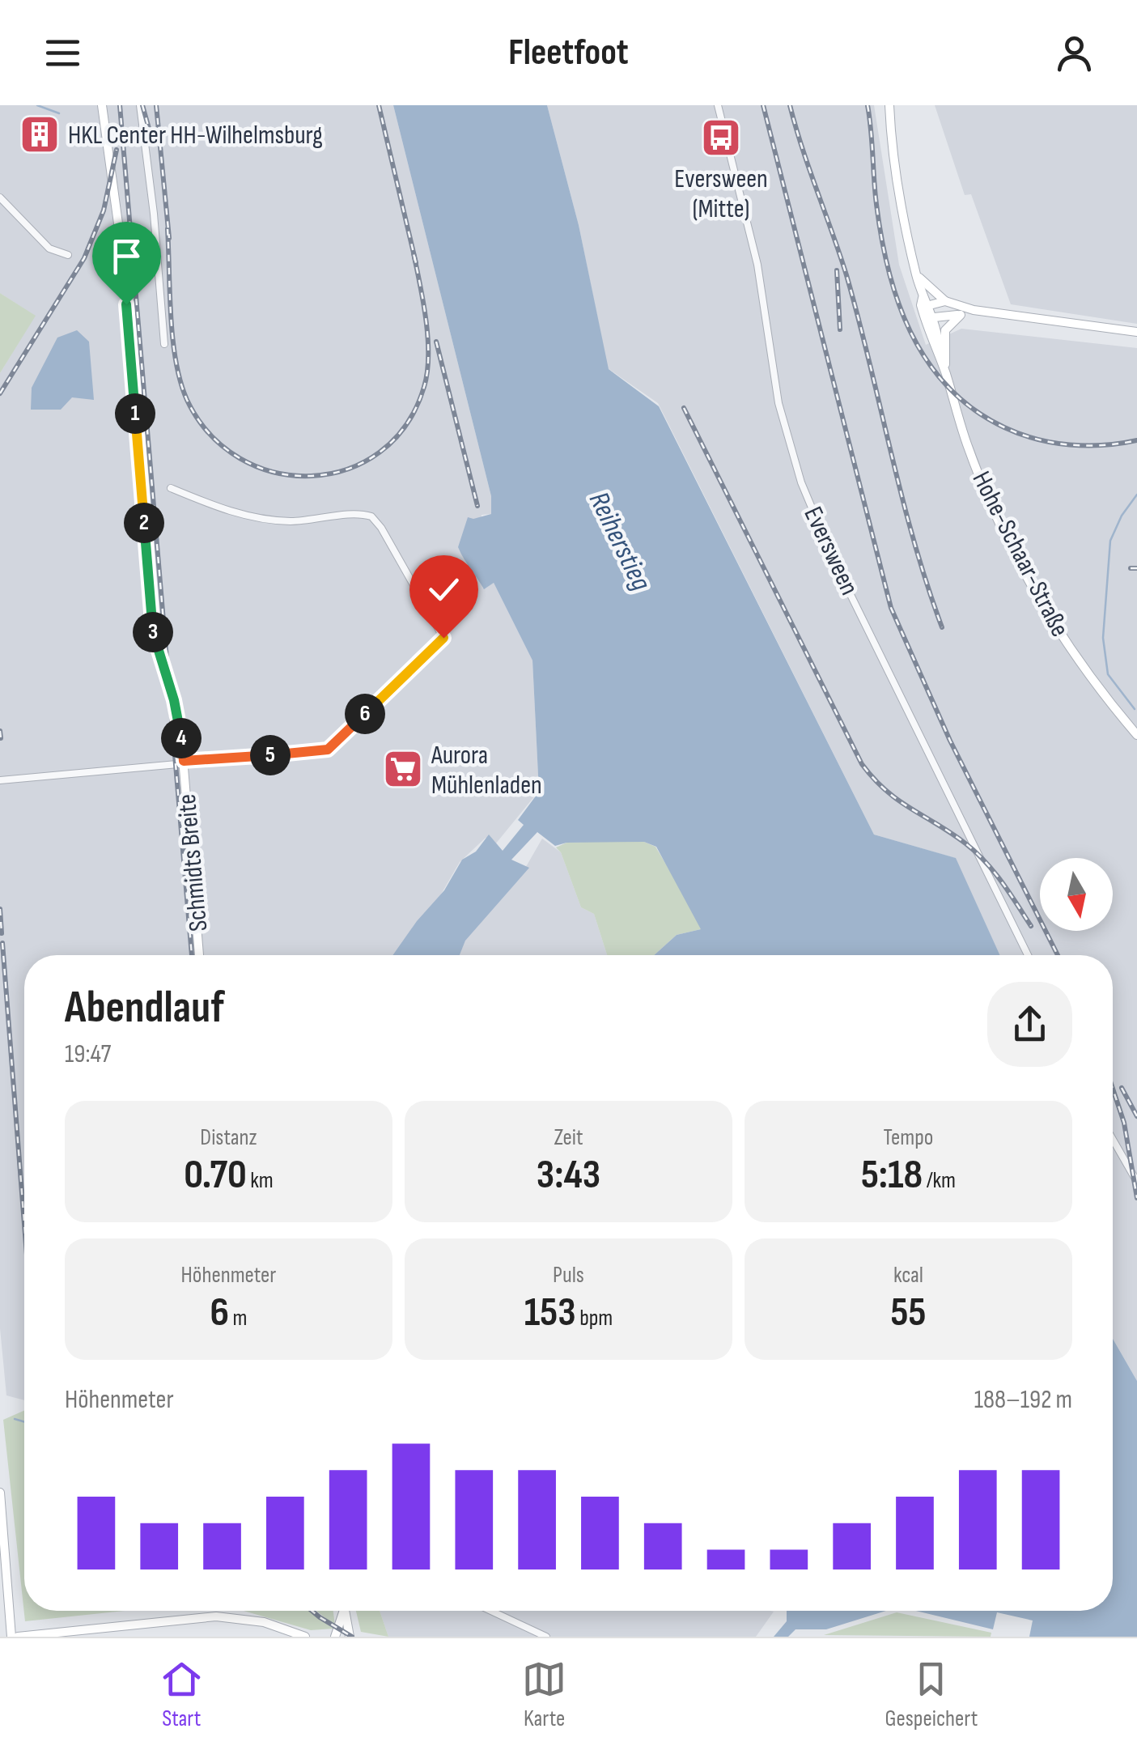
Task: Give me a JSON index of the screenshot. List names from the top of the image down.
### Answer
{
  "streets": {
    "main road": ["Hohe-Schaar-Straße", "Schmidts Breite"],
    "street": ["Eversween"]
  },
  "water": ["Reiherstieg"],
  "places": {
    "building": ["HKL Center HH-Wilhelmsburg"],
    "bus stop": ["Eversween (Mitte)"],
    "supermarket": ["Aurora Mühlenladen"]
  },
  "north": "bottom",
  "page": {
    "header": "Fleetfoot",
    "pins": [
      "1",
      "2",
      "3",
      "6",
      "4",
      "5"
    ],
    "heading": ["Abendlauf", "19:47"],
    "stats": [
      ["Distanz", "0.70 km"],
      ["Zeit", "3:43"],
      ["Tempo", "5:18 /km"],
      ["Höhenmeter", "6 m"],
      ["Puls", "153 bpm"],
      ["kcal", "55"]
    ],
    "chart": ["Höhenmeter", "188–192 m"],
    "tabs": ["Start", "Karte", "Gespeichert"]
  }
}
